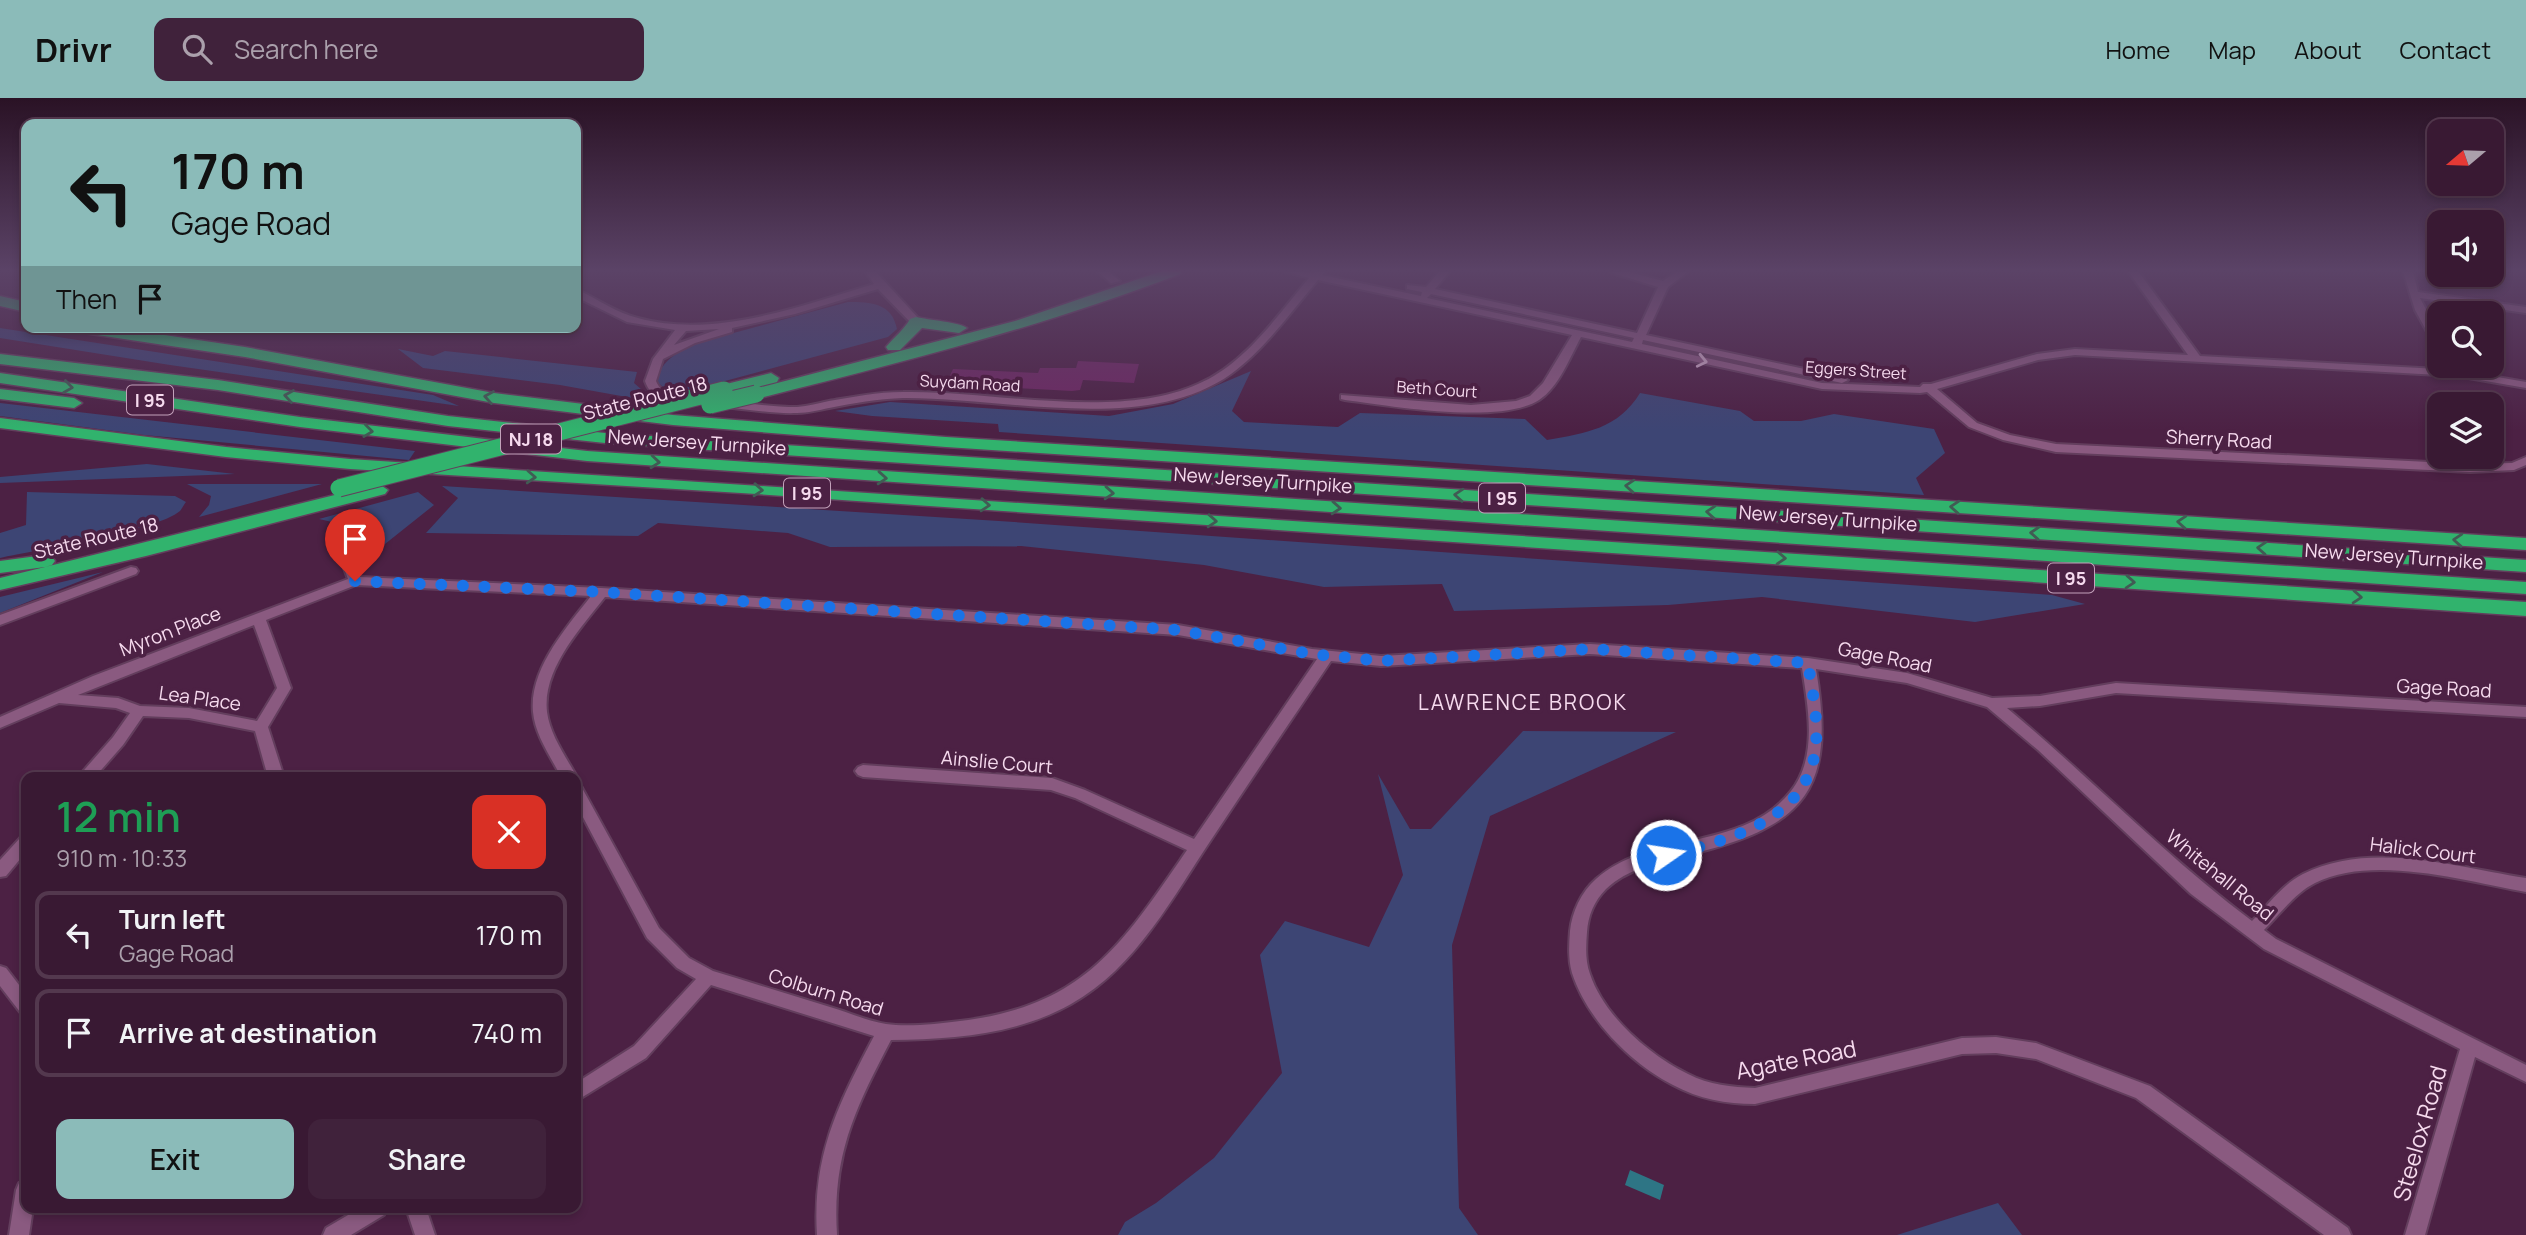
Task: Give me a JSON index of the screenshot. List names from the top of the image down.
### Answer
{
  "streets": {
    "highway": [
      "State Route 18",
      "I 95",
      "NJ 18",
      "New Jersey Turnpike"
    ],
    "street": [
      "Eggers Street",
      "Suydam Road",
      "Beth Court",
      "Sherry Road",
      "Myron Place",
      "Gage Road",
      "Lea Place",
      "Ainslie Court",
      "Halick Court",
      "Whitehall Road",
      "Colburn Road",
      "Agate Road",
      "Steelox Road"
    ]
  },
  "crossings": [
    ["Eggers Street", "Beth Court"],
    ["Eggers Street", "Sherry Road"],
    ["Myron Place", "Gage Road"],
    ["Myron Place", "Lea Place"],
    ["Gage Road", "Whitehall Road"],
    ["Gage Road", "Colburn Road"],
    ["Gage Road", "Agate Road"],
    ["Ainslie Court", "Colburn Road"],
    ["Halick Court", "Whitehall Road"],
    ["Whitehall Road", "Steelox Road"]
  ],
  "districts": ["LAWRENCE BROOK"],
  "north": "left",
  "page": {
    "header": "Drivr",
    "search": "Search here",
    "nav": [
      "Home",
      "Map",
      "About",
      "Contact"
    ],
    "turn": ["170 m", "Gage Road"],
    "then": "Then",
    "heading": ["12 min", "910 m · 10:33"],
    "list": [
      {
        "name": "Turn left",
        "note": "Gage Road",
        "value": "170 m"
      },
      {
        "name": "Arrive at destination",
        "value": "740 m"
      }
    ],
    "buttons": ["Exit", "Share"]
  }
}
